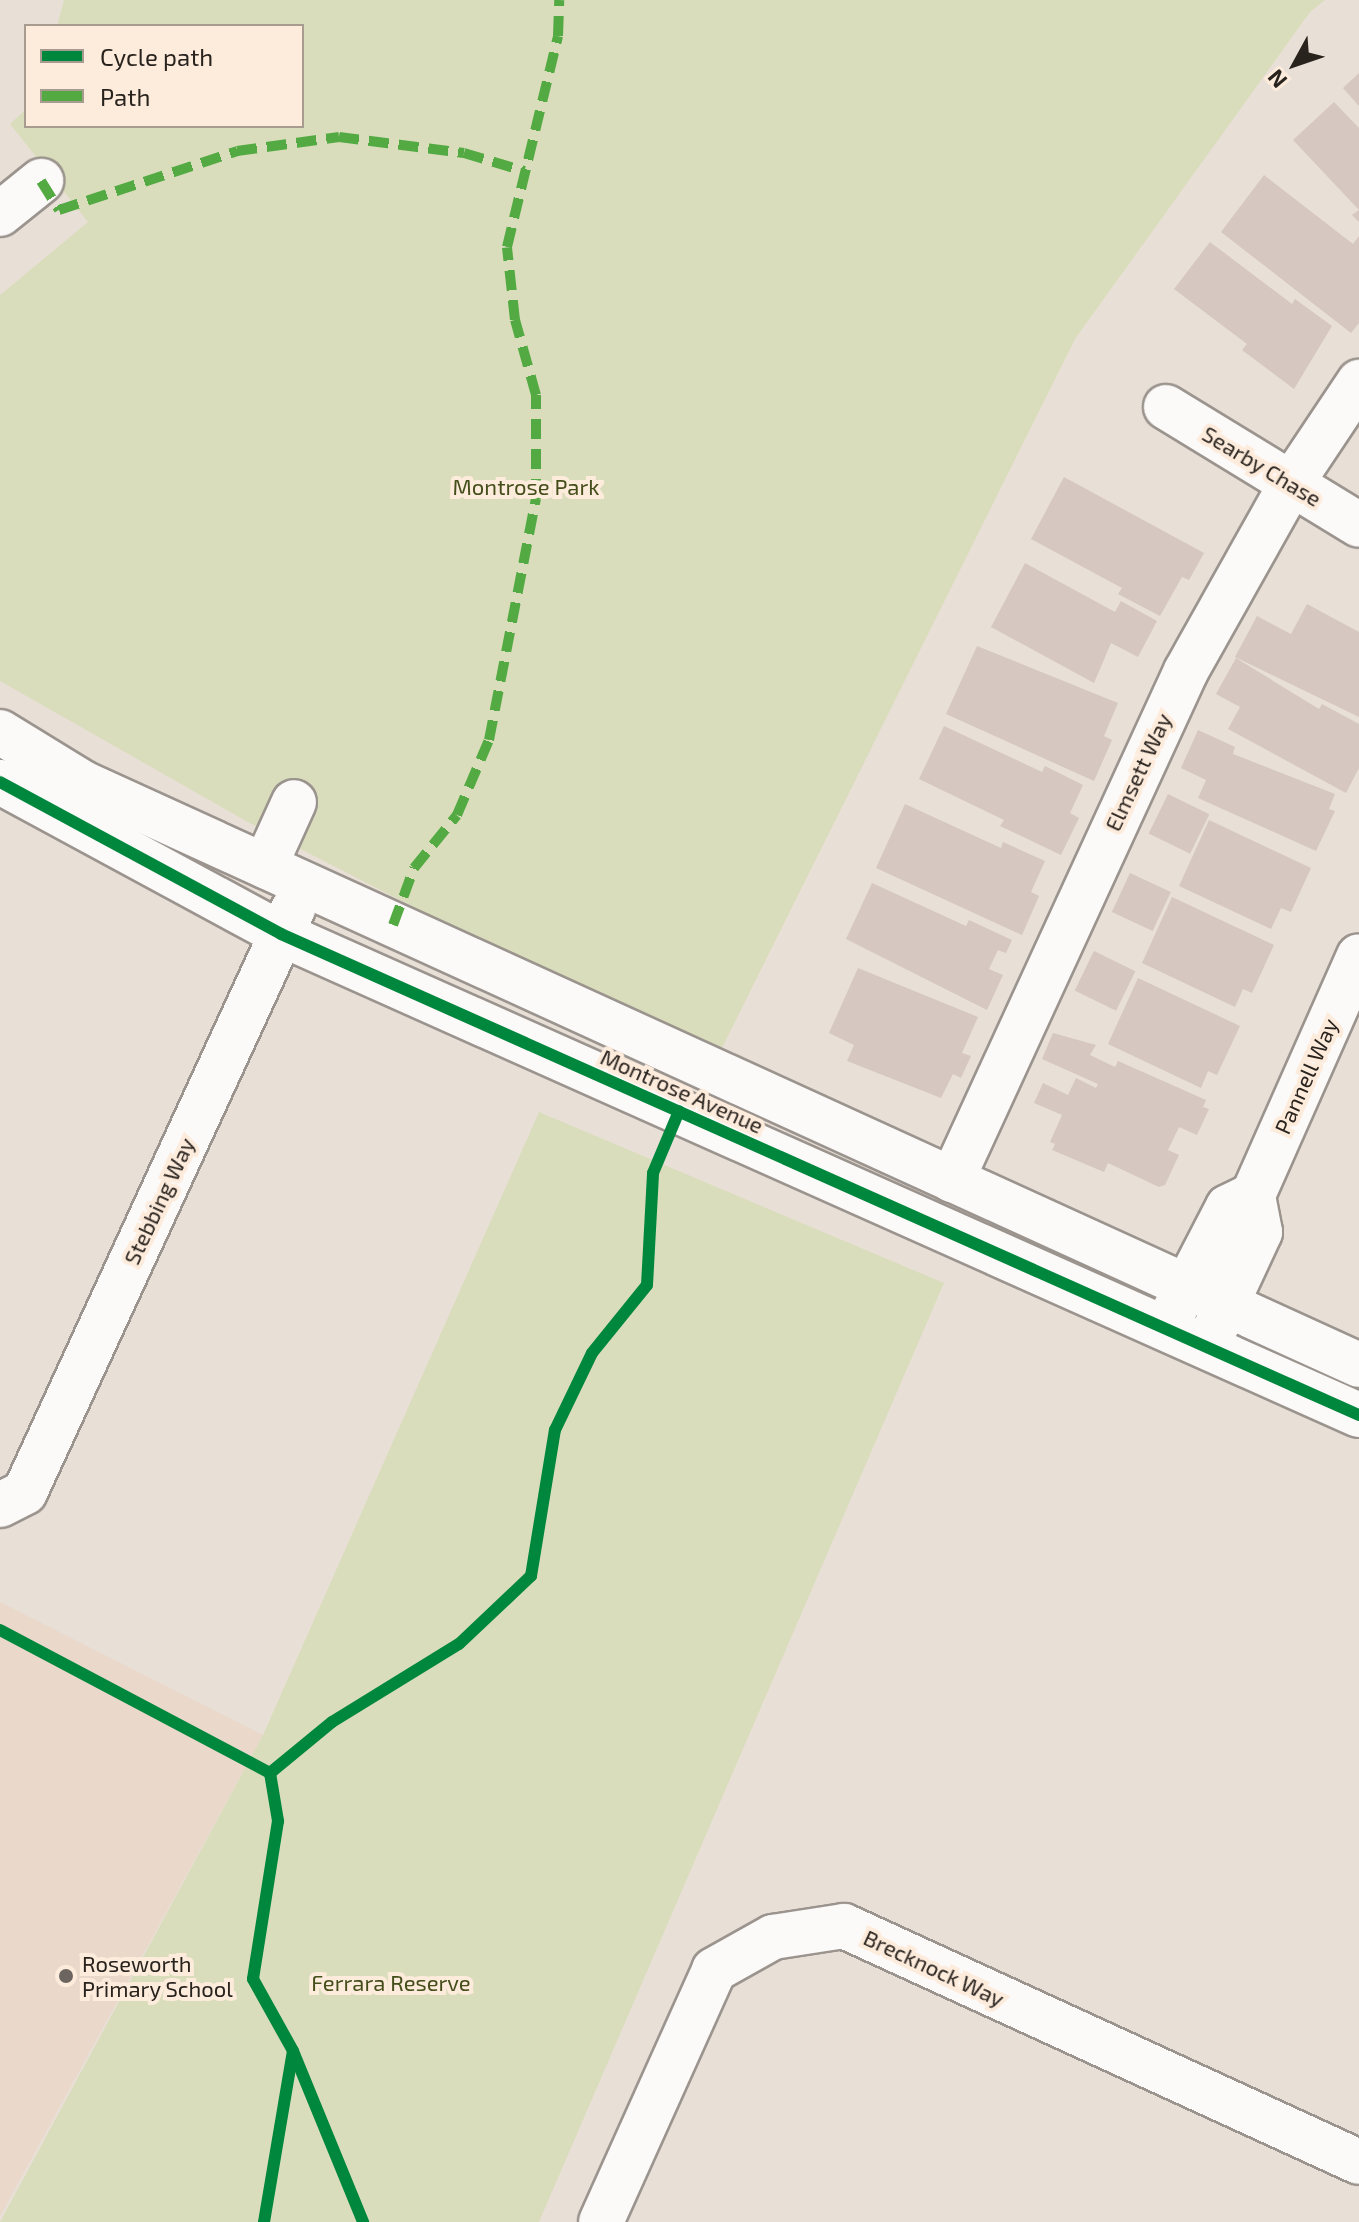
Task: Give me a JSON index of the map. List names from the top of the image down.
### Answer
{
  "streets": {
    "street": [
      "Searby Chase",
      "Elmsett Way",
      "Pannell Way",
      "Montrose Avenue",
      "Stebbing Way",
      "Brecknock Way"
    ]
  },
  "crossings": [
    ["Searby Chase", "Elmsett Way"],
    ["Elmsett Way", "Montrose Avenue"],
    ["Pannell Way", "Montrose Avenue"],
    ["Montrose Avenue", "Stebbing Way"]
  ],
  "parks": ["Montrose Park", "Ferrara Reserve"],
  "places": ["Roseworth Primary School"],
  "legend": ["Cycle path", "Path"],
  "north": "bottom left"
}
